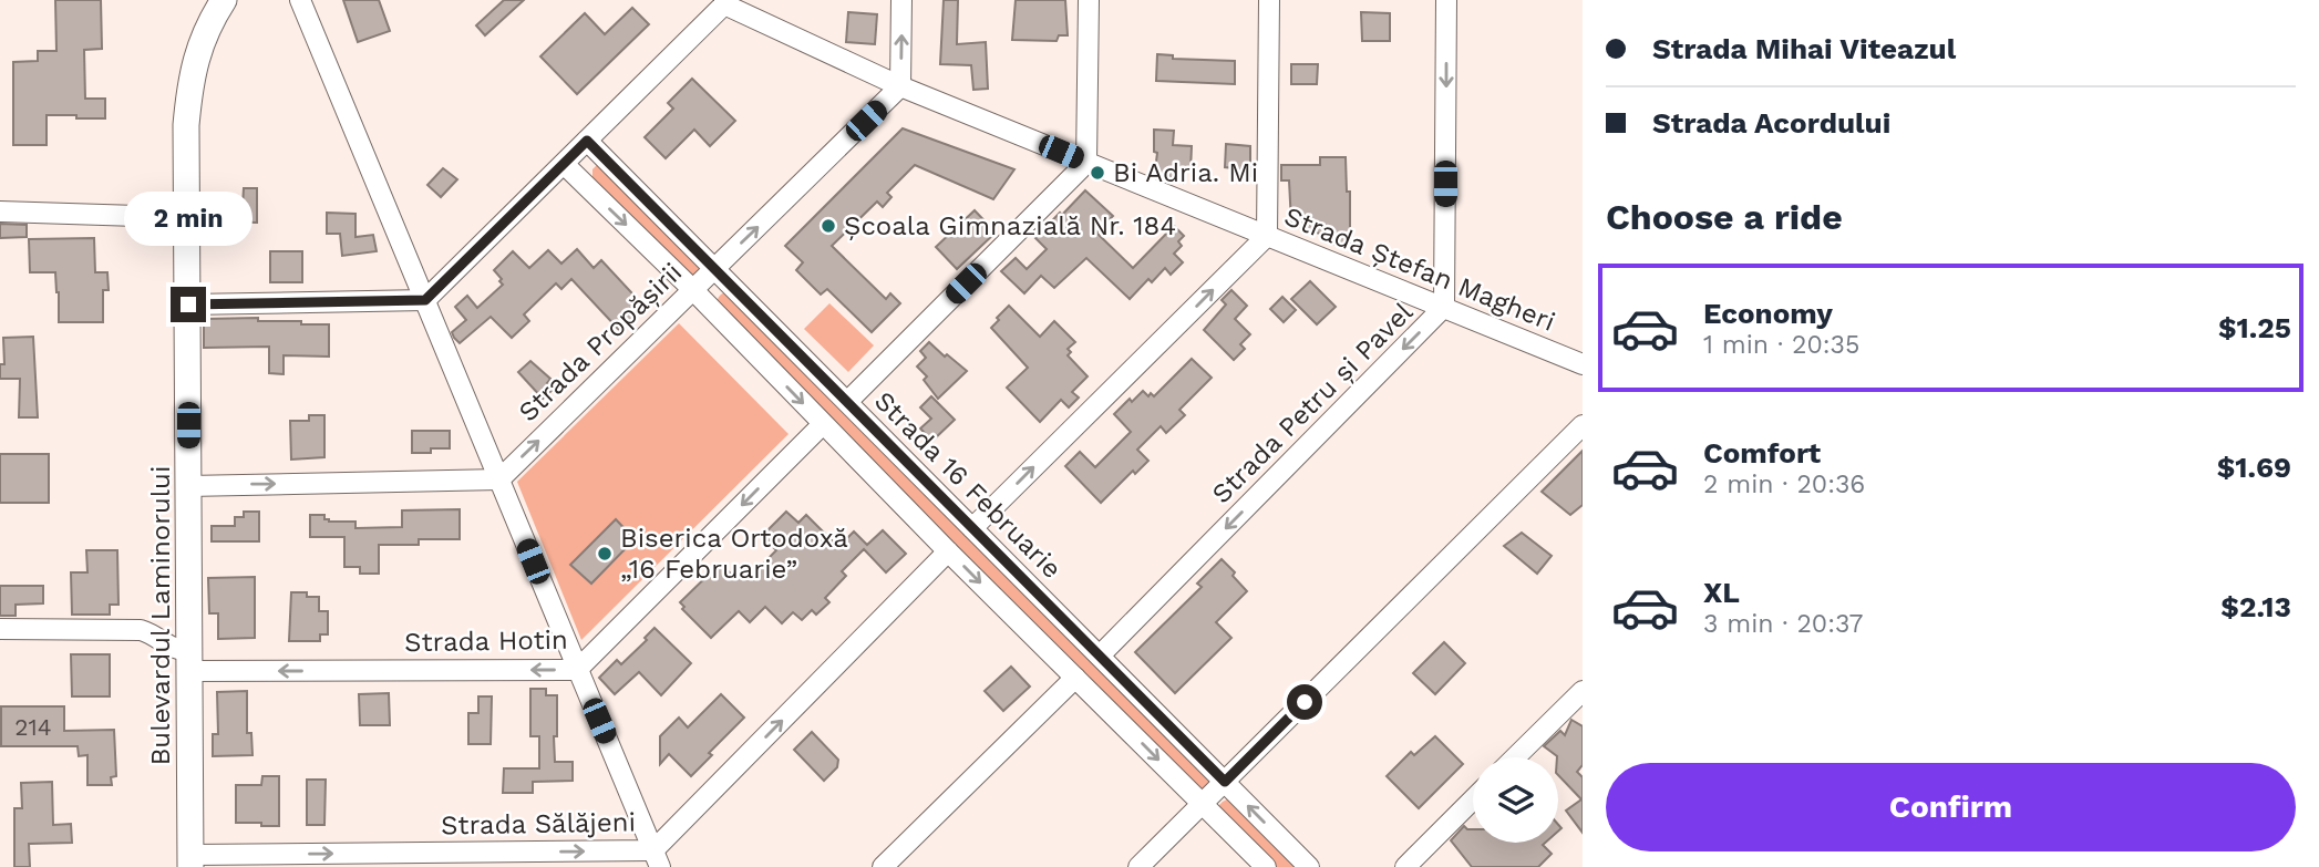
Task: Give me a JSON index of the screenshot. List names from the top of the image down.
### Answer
{
  "streets": {
    "street": [
      "Strada Ștefan Magheri",
      "Strada Propășirii",
      "Strada Petru și Pavel",
      "Strada 16 Februarie",
      "Bulevardul Laminorului",
      "Strada Hotin",
      "Strada Sălăjeni"
    ]
  },
  "crossings": [
    ["Strada Ștefan Magheri", "Strada Propășirii"],
    ["Strada Ștefan Magheri", "Strada Petru și Pavel"],
    ["Strada Propășirii", "Strada 16 Februarie"],
    ["Strada Petru și Pavel", "Strada 16 Februarie"],
    ["Bulevardul Laminorului", "Strada Hotin"],
    ["Bulevardul Laminorului", "Strada Sălăjeni"]
  ],
  "one_way": [
    "Strada Propășirii",
    "Strada Petru și Pavel",
    "Strada Hotin",
    "Strada Sălăjeni"
  ],
  "places": ["Bi Adria. Mi", "Școala Gimnazială Nr. 184", "Biserica Ortodoxă „16 Februarie”"],
  "house_numbers": ["214"],
  "page": {
    "banner": ["Strada Mihai Viteazul", "Strada Acordului"],
    "heading": "Choose a ride",
    "bubble": "2 min",
    "list": [
      {
        "name": "Economy",
        "note": "1 min · 20:35",
        "value": "$1.25"
      },
      {
        "name": "Comfort",
        "note": "2 min · 20:36",
        "value": "$1.69"
      },
      {
        "name": "XL",
        "note": "3 min · 20:37",
        "value": "$2.13"
      }
    ],
    "buttons": "Confirm"
  }
}
